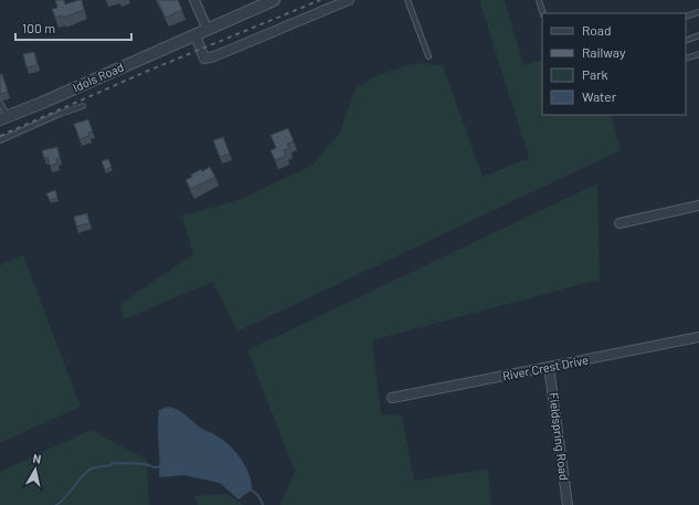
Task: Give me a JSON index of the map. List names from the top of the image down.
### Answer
{
  "streets": {
    "street": ["Idols Road", "River Crest Drive", "Fieldspring Road"]
  },
  "crossings": [
    ["River Crest Drive", "Fieldspring Road"]
  ],
  "legend": [
    "Road",
    "Railway",
    "Park",
    "Water"
  ],
  "scale_bar": "100 m",
  "north": "top"
}
